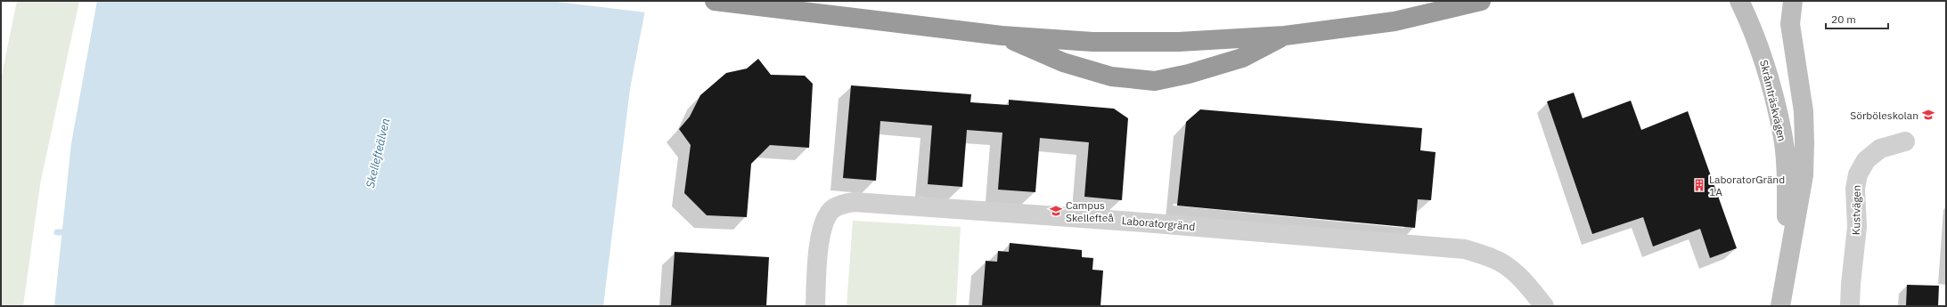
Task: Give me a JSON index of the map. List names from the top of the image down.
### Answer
{
  "streets": {
    "main road": ["Skråmträskvägen"],
    "street": ["Kustvägen", "Laboratorgränd"]
  },
  "water": ["Skellefteälven"],
  "places": {
    "school or university": ["Sörböleskolan", "Campus Skellefteå"],
    "building": ["LaboratorGränd 1A"]
  },
  "scale_bar": "20 m"
}
